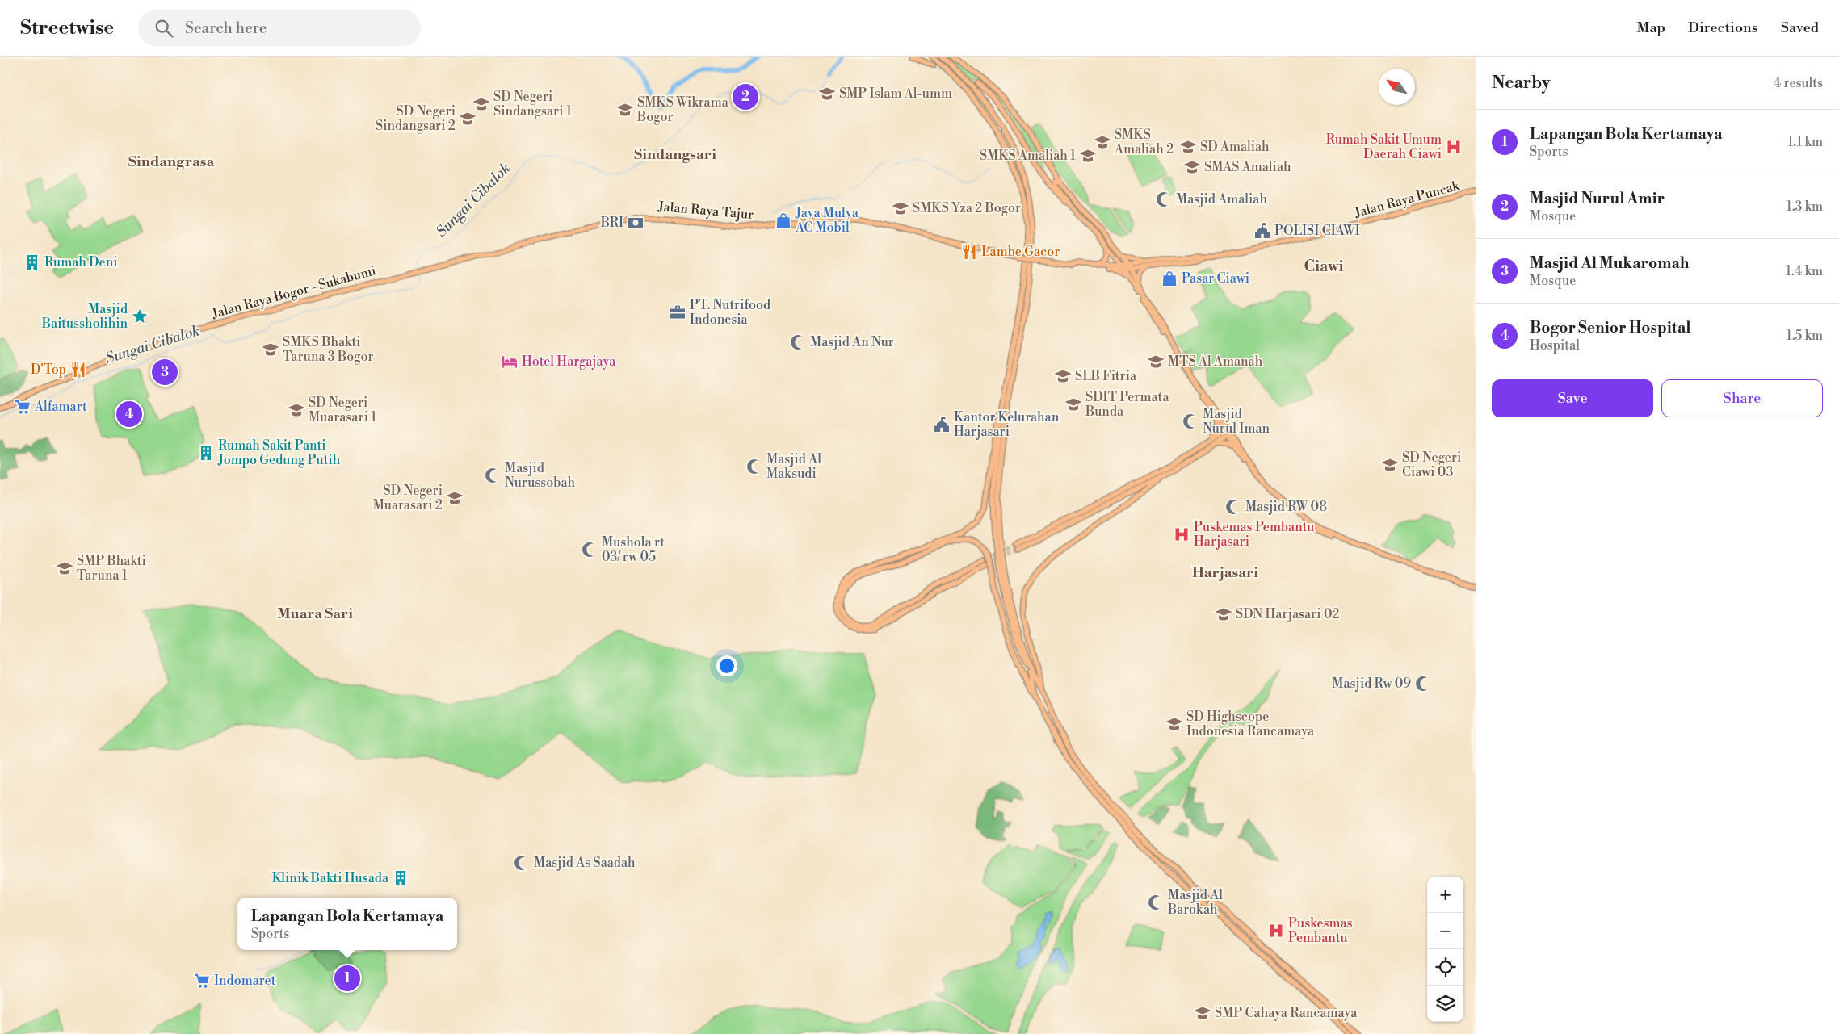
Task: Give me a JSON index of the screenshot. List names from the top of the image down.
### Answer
{
  "streets": {
    "highway": ["Jalan Raya Puncak", "Jalan Raya Tajur", "Jalan Raya Bogor - Sukabumi"]
  },
  "crossings": [
    ["Jalan Raya Puncak", "Jalan Raya Tajur"],
    ["Jalan Raya Tajur", "Jalan Raya Bogor - Sukabumi"]
  ],
  "districts": [
    "Sindangsari",
    "Sindangrasa",
    "Ciawi",
    "Harjasari",
    "Muara Sari"
  ],
  "water": ["Sungai Cibalok"],
  "places": {
    "school or university": [
      "SMP Islam Al-umm",
      "SD Negeri Sindangsari 1",
      "SMKS Wikrama Bogor",
      "SD Negeri Sindangsari 2",
      "SMKS Amaliah 2",
      "SD Amaliah",
      "SMKS Amaliah 1",
      "SMAS Amaliah",
      "SMKS Yza 2 Bogor",
      "SMKS Bhakti Taruna 3 Bogor",
      "MTS Al Amanah",
      "SLB Fitria",
      "SDIT Permata Bunda",
      "SD Negeri Muarasari 1",
      "SD Negeri Ciawi 03",
      "SD Negeri Muarasari 2",
      "SMP Bhakti Taruna 1",
      "SDN Harjasari 02",
      "SD Highscope Indonesia Rancamaya",
      "SMP Cahaya Rancamaya"
    ],
    "hospital": ["Rumah Sakit Umum Daerah Ciawi", "Puskemas Pembantu Harjasari", "Puskesmas Pembantu"],
    "mosque": [
      "Masjid Amaliah",
      "Masjid An Nur",
      "Masjid Nurul Iman",
      "Masjid Al Maksudi",
      "Masjid Nurussobah",
      "Masjid RW 08",
      "Mushola rt 03/ rw 05",
      "Masjid Rw 09",
      "Masjid As Saadah",
      "Masjid Al Barokah"
    ],
    "shop": ["Jaya Mulya AC Mobil", "Pasar Ciawi"],
    "bank": ["BRI"],
    "public building": ["POLISI CIAWI", "Kantor Kelurahan Harjasari"],
    "restaurant": ["Lambe Gacor", "D'Top"],
    "building": ["Rumah Deni", "Rumah Sakit Panti Jompo Gedung Putih", "Klinik Bakti Husada"],
    "office": ["PT. Nutrifood Indonesia"],
    "place": ["Masjid Baitussholihin"],
    "hotel": ["Hotel Hargajaya"],
    "supermarket": ["Alfamart", "Indomaret"]
  },
  "north": "top left",
  "page": {
    "header": "Streetwise",
    "search": "Search here",
    "nav": ["Map", "Directions", "Saved"],
    "heading": ["Nearby", "4 results"],
    "pins": [
      "2",
      "3",
      "4",
      "1"
    ],
    "list": [
      {
        "mark": "1",
        "name": "Lapangan Bola Kertamaya",
        "note": "Sports",
        "value": "1.1 km"
      },
      {
        "mark": "2",
        "name": "Masjid Nurul Amir",
        "note": "Mosque",
        "value": "1.3 km"
      },
      {
        "mark": "3",
        "name": "Masjid Al Mukaromah",
        "note": "Mosque",
        "value": "1.4 km"
      },
      {
        "mark": "4",
        "name": "Bogor Senior Hospital",
        "note": "Hospital",
        "value": "1.5 km"
      }
    ],
    "buttons": ["Save", "Share"],
    "map_buttons": ["+", "−"],
    "popup": ["Lapangan Bola Kertamaya", "Sports"]
  }
}
